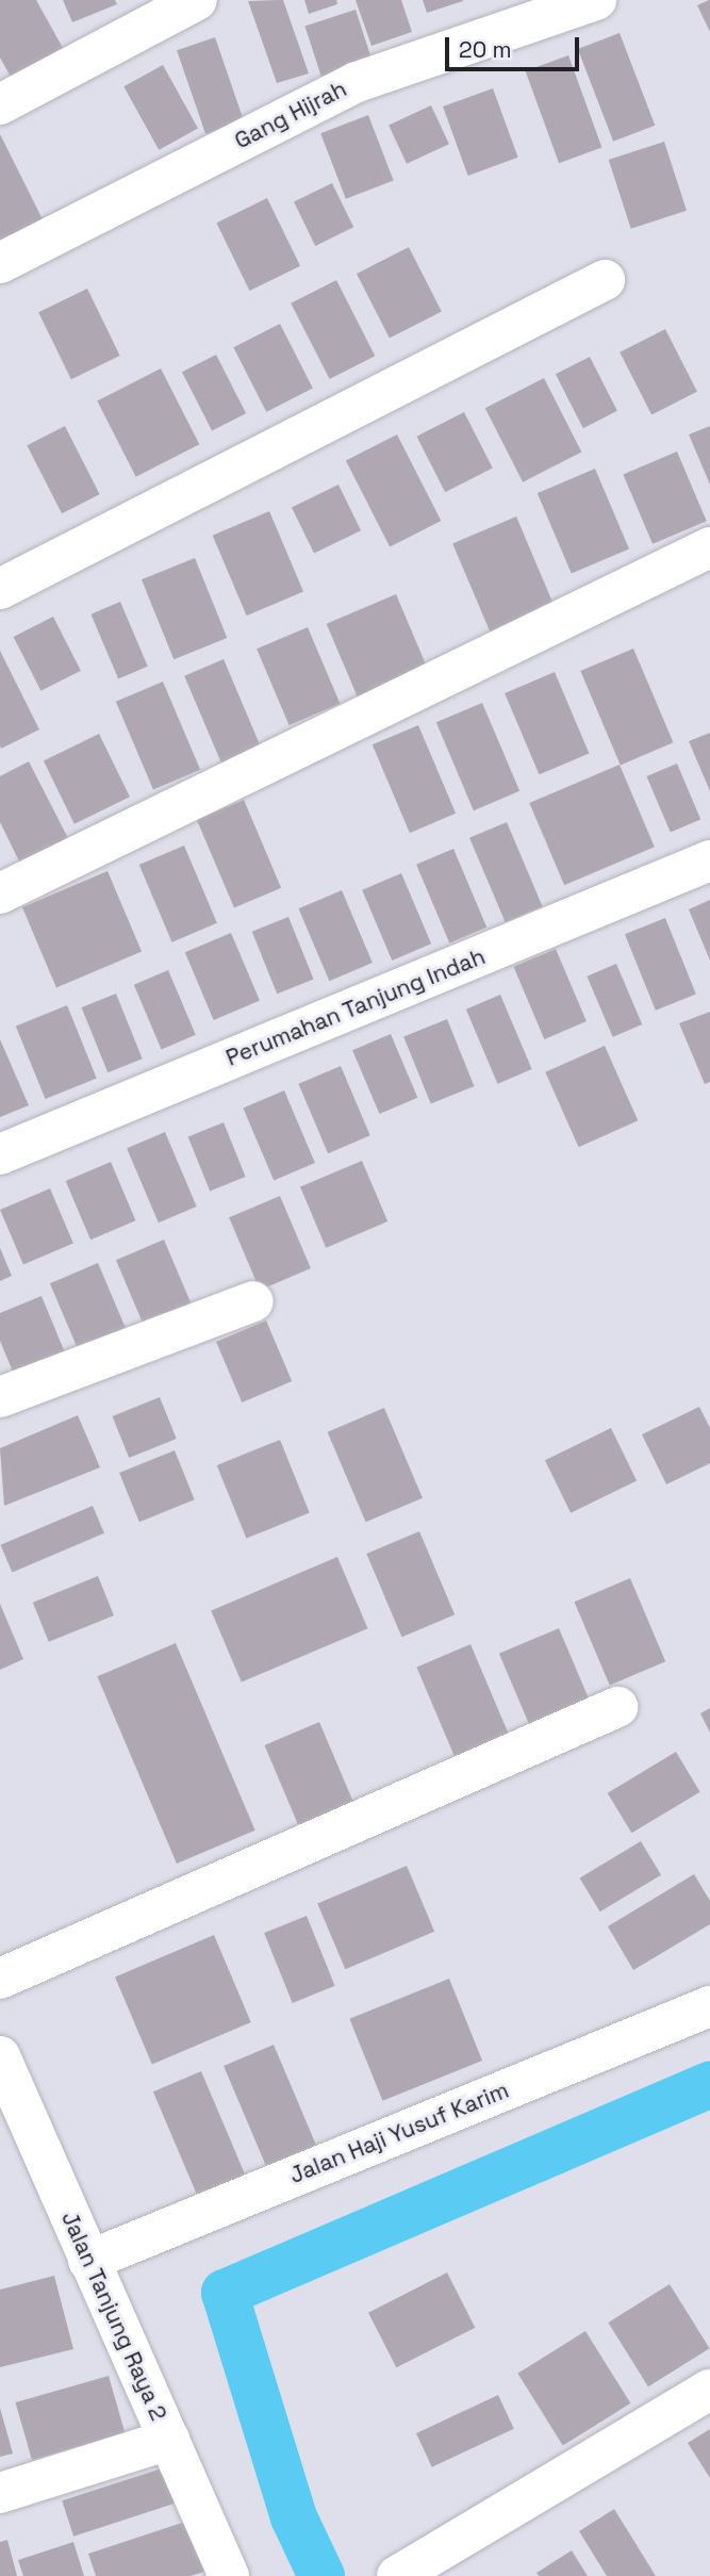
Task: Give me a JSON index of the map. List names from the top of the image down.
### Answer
{
  "streets": {
    "street": [
      "Gang Hijrah",
      "Perumahan Tanjung Indah",
      "Jalan Haji Yusuf Karim",
      "Jalan Tanjung Raya 2"
    ]
  },
  "crossings": [
    ["Jalan Haji Yusuf Karim", "Jalan Tanjung Raya 2"]
  ],
  "scale_bar": "20 m"
}
